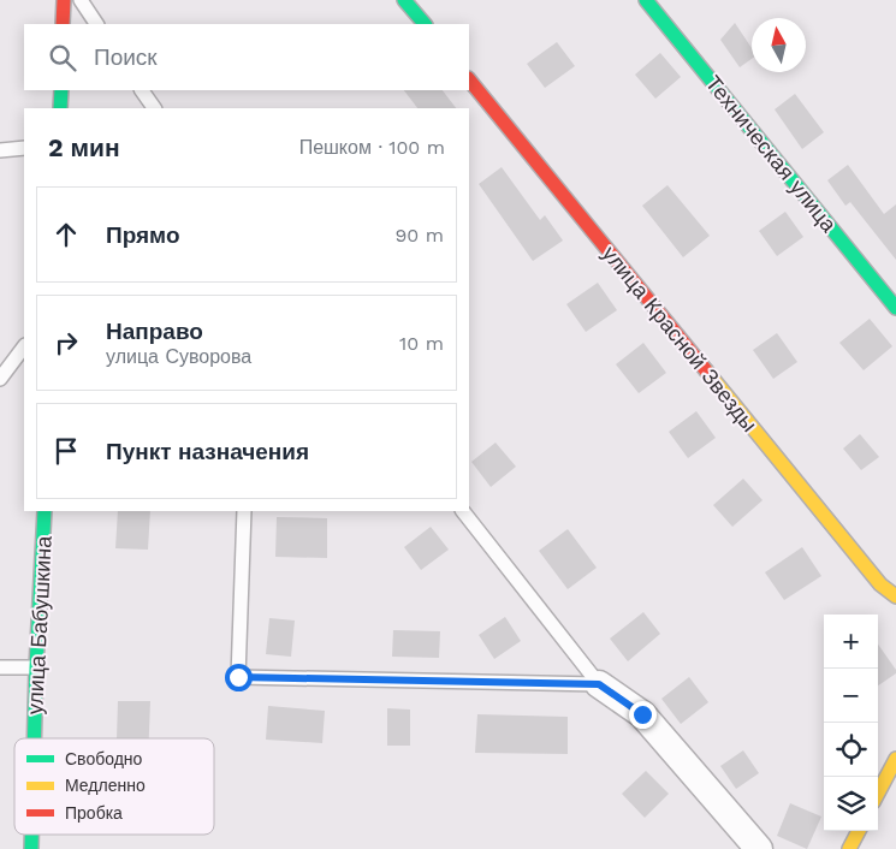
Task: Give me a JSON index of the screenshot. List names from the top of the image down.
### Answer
{
  "streets": {
    "street": ["Техническая улица", "улица Красной Звезды", "улица Бабушкина"]
  },
  "legend": ["Свободно", "Медленно", "Пробка"],
  "north": "top",
  "page": {
    "search": "Поиск",
    "heading": ["2 мин", "Пешком · 100 m"],
    "list": [
      ["Прямо", "90 m"],
      ["Направо", "улица Суворова", "10 m"],
      "Пункт назначения"
    ],
    "map_buttons": ["+", "−"]
  }
}
